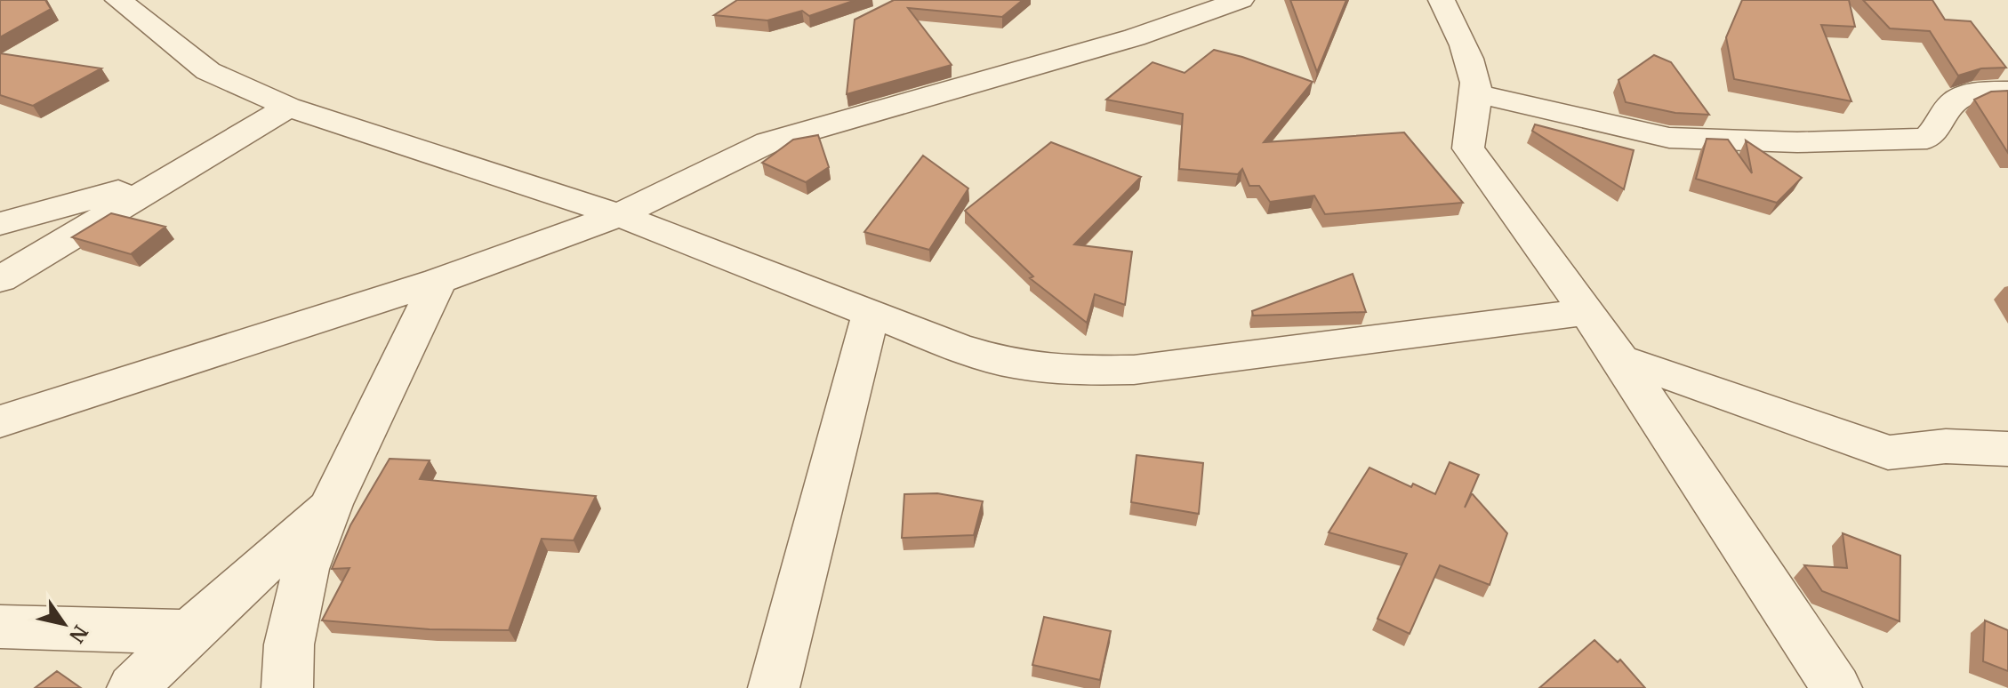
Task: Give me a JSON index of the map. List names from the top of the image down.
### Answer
{
  "north": "bottom right"
}
